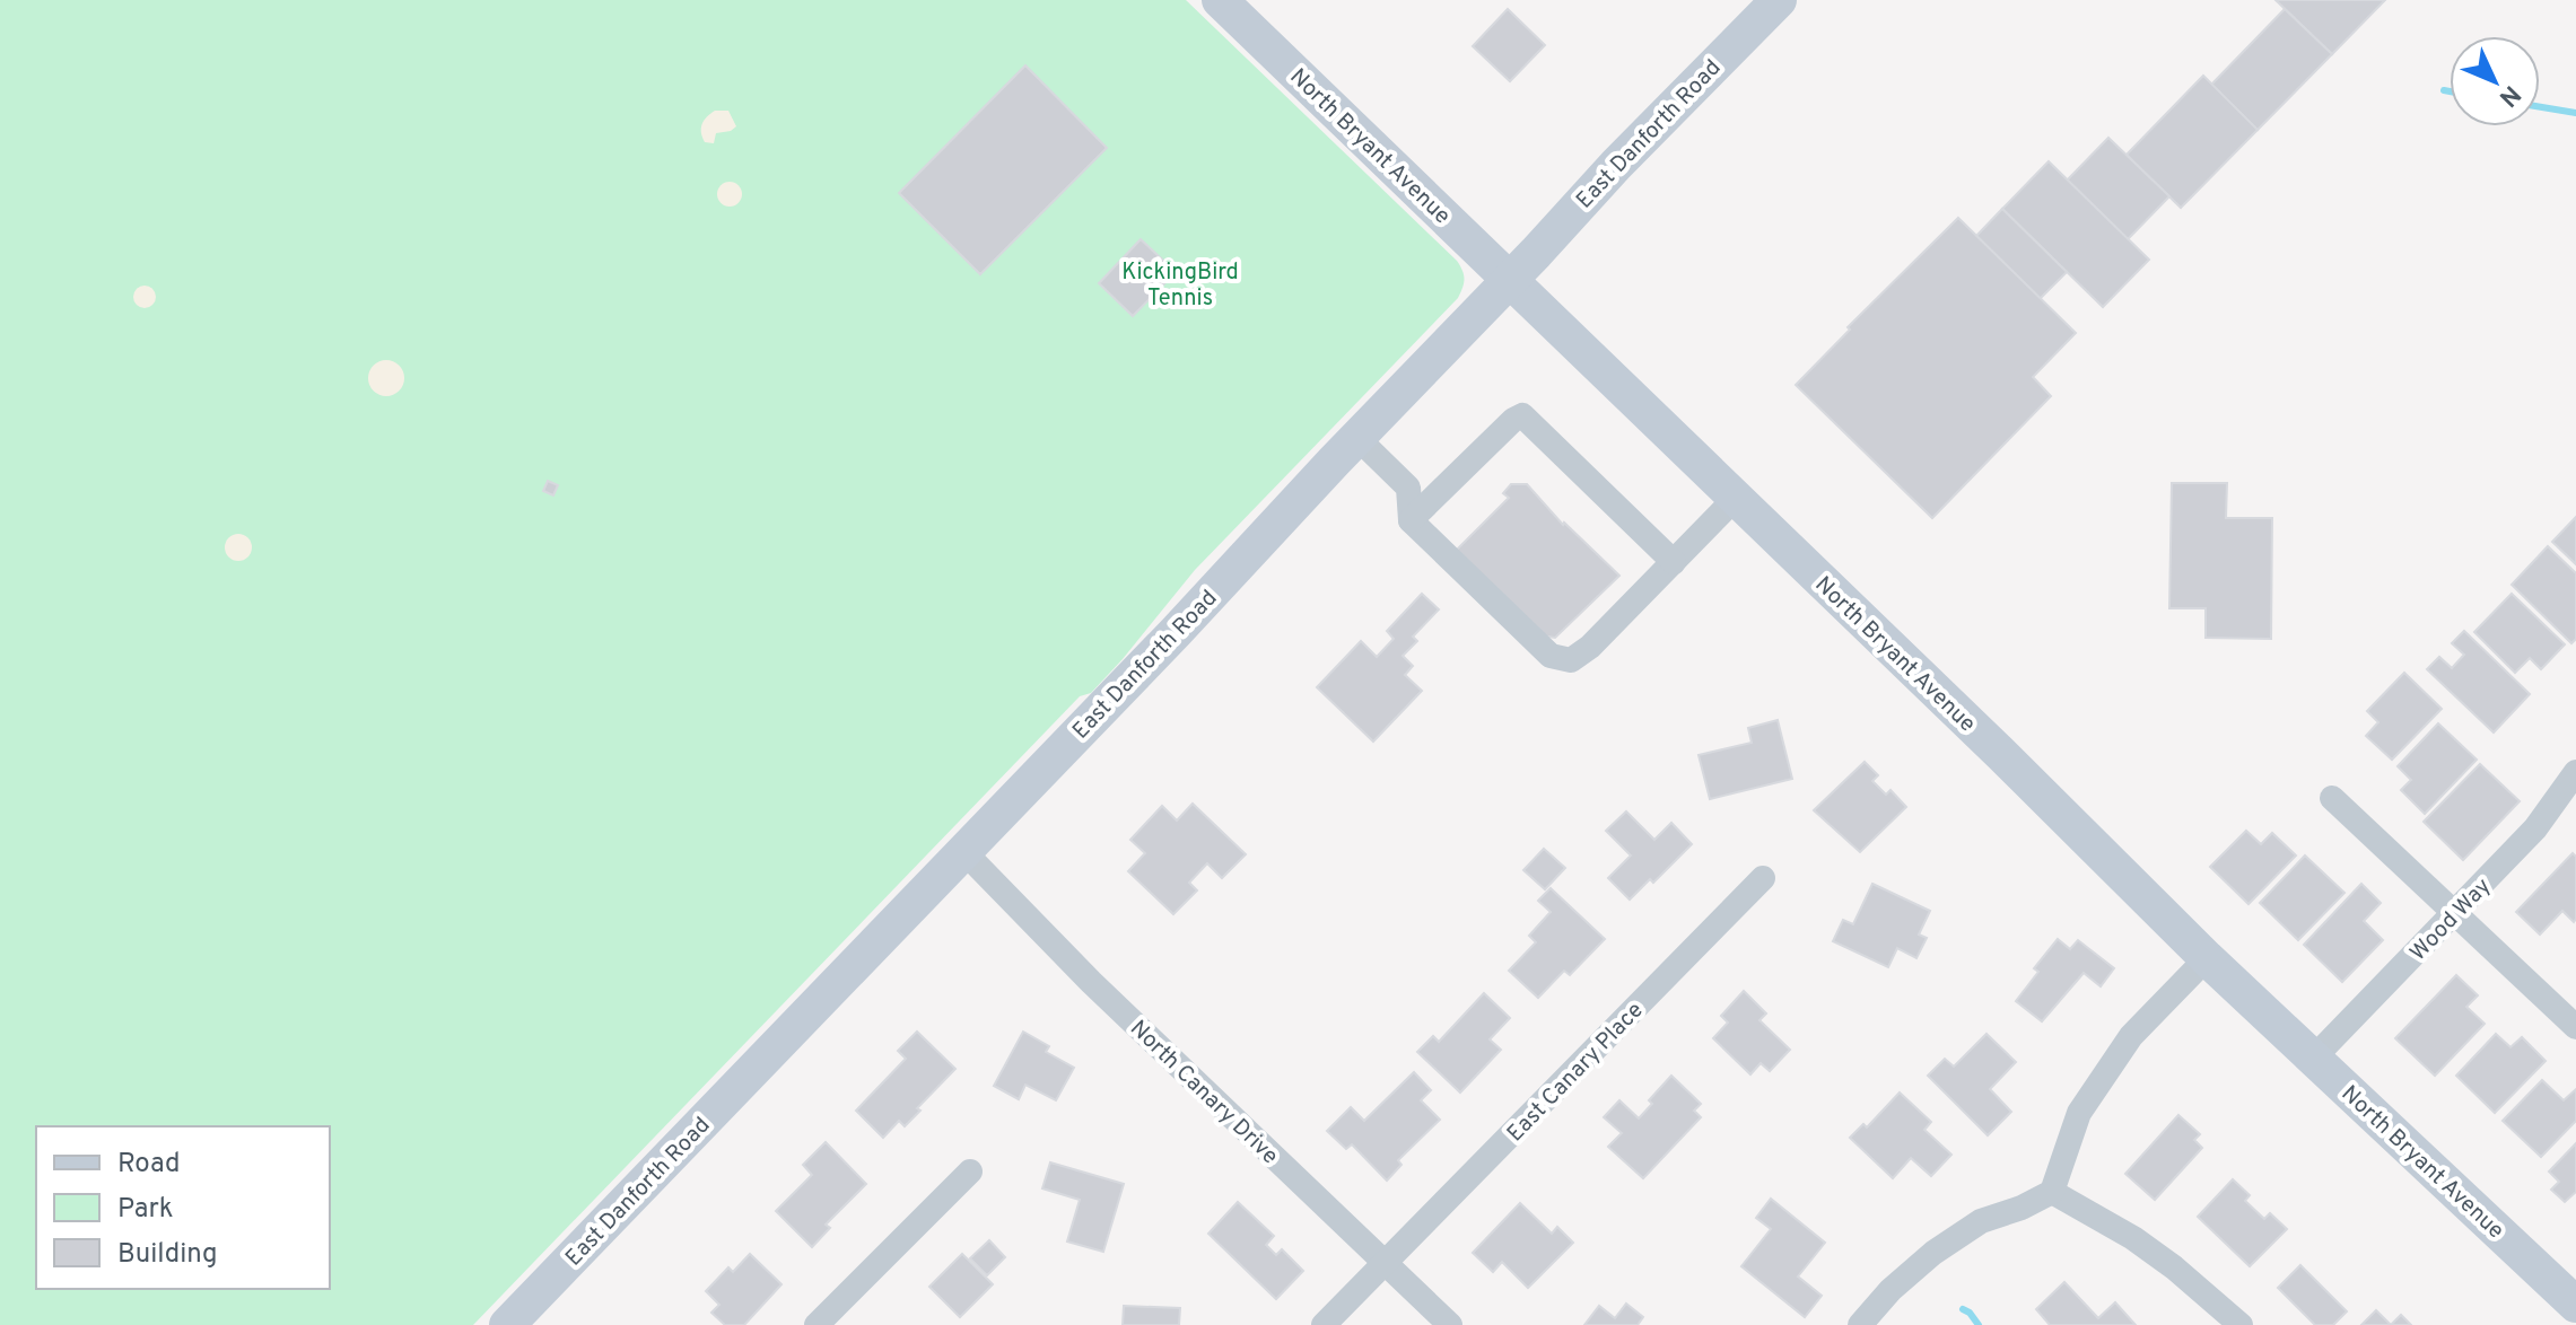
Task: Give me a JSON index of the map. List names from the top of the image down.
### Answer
{
  "streets": {
    "street": [
      "East Danforth Road",
      "North Bryant Avenue",
      "Wood Way",
      "East Canary Place",
      "North Canary Drive"
    ]
  },
  "crossings": [
    ["East Danforth Road", "North Bryant Avenue"],
    ["East Danforth Road", "North Canary Drive"],
    ["North Bryant Avenue", "Wood Way"],
    ["East Canary Place", "North Canary Drive"]
  ],
  "parks": ["KickingBird Tennis"],
  "legend": ["Road", "Park", "Building"],
  "north": "bottom right"
}
